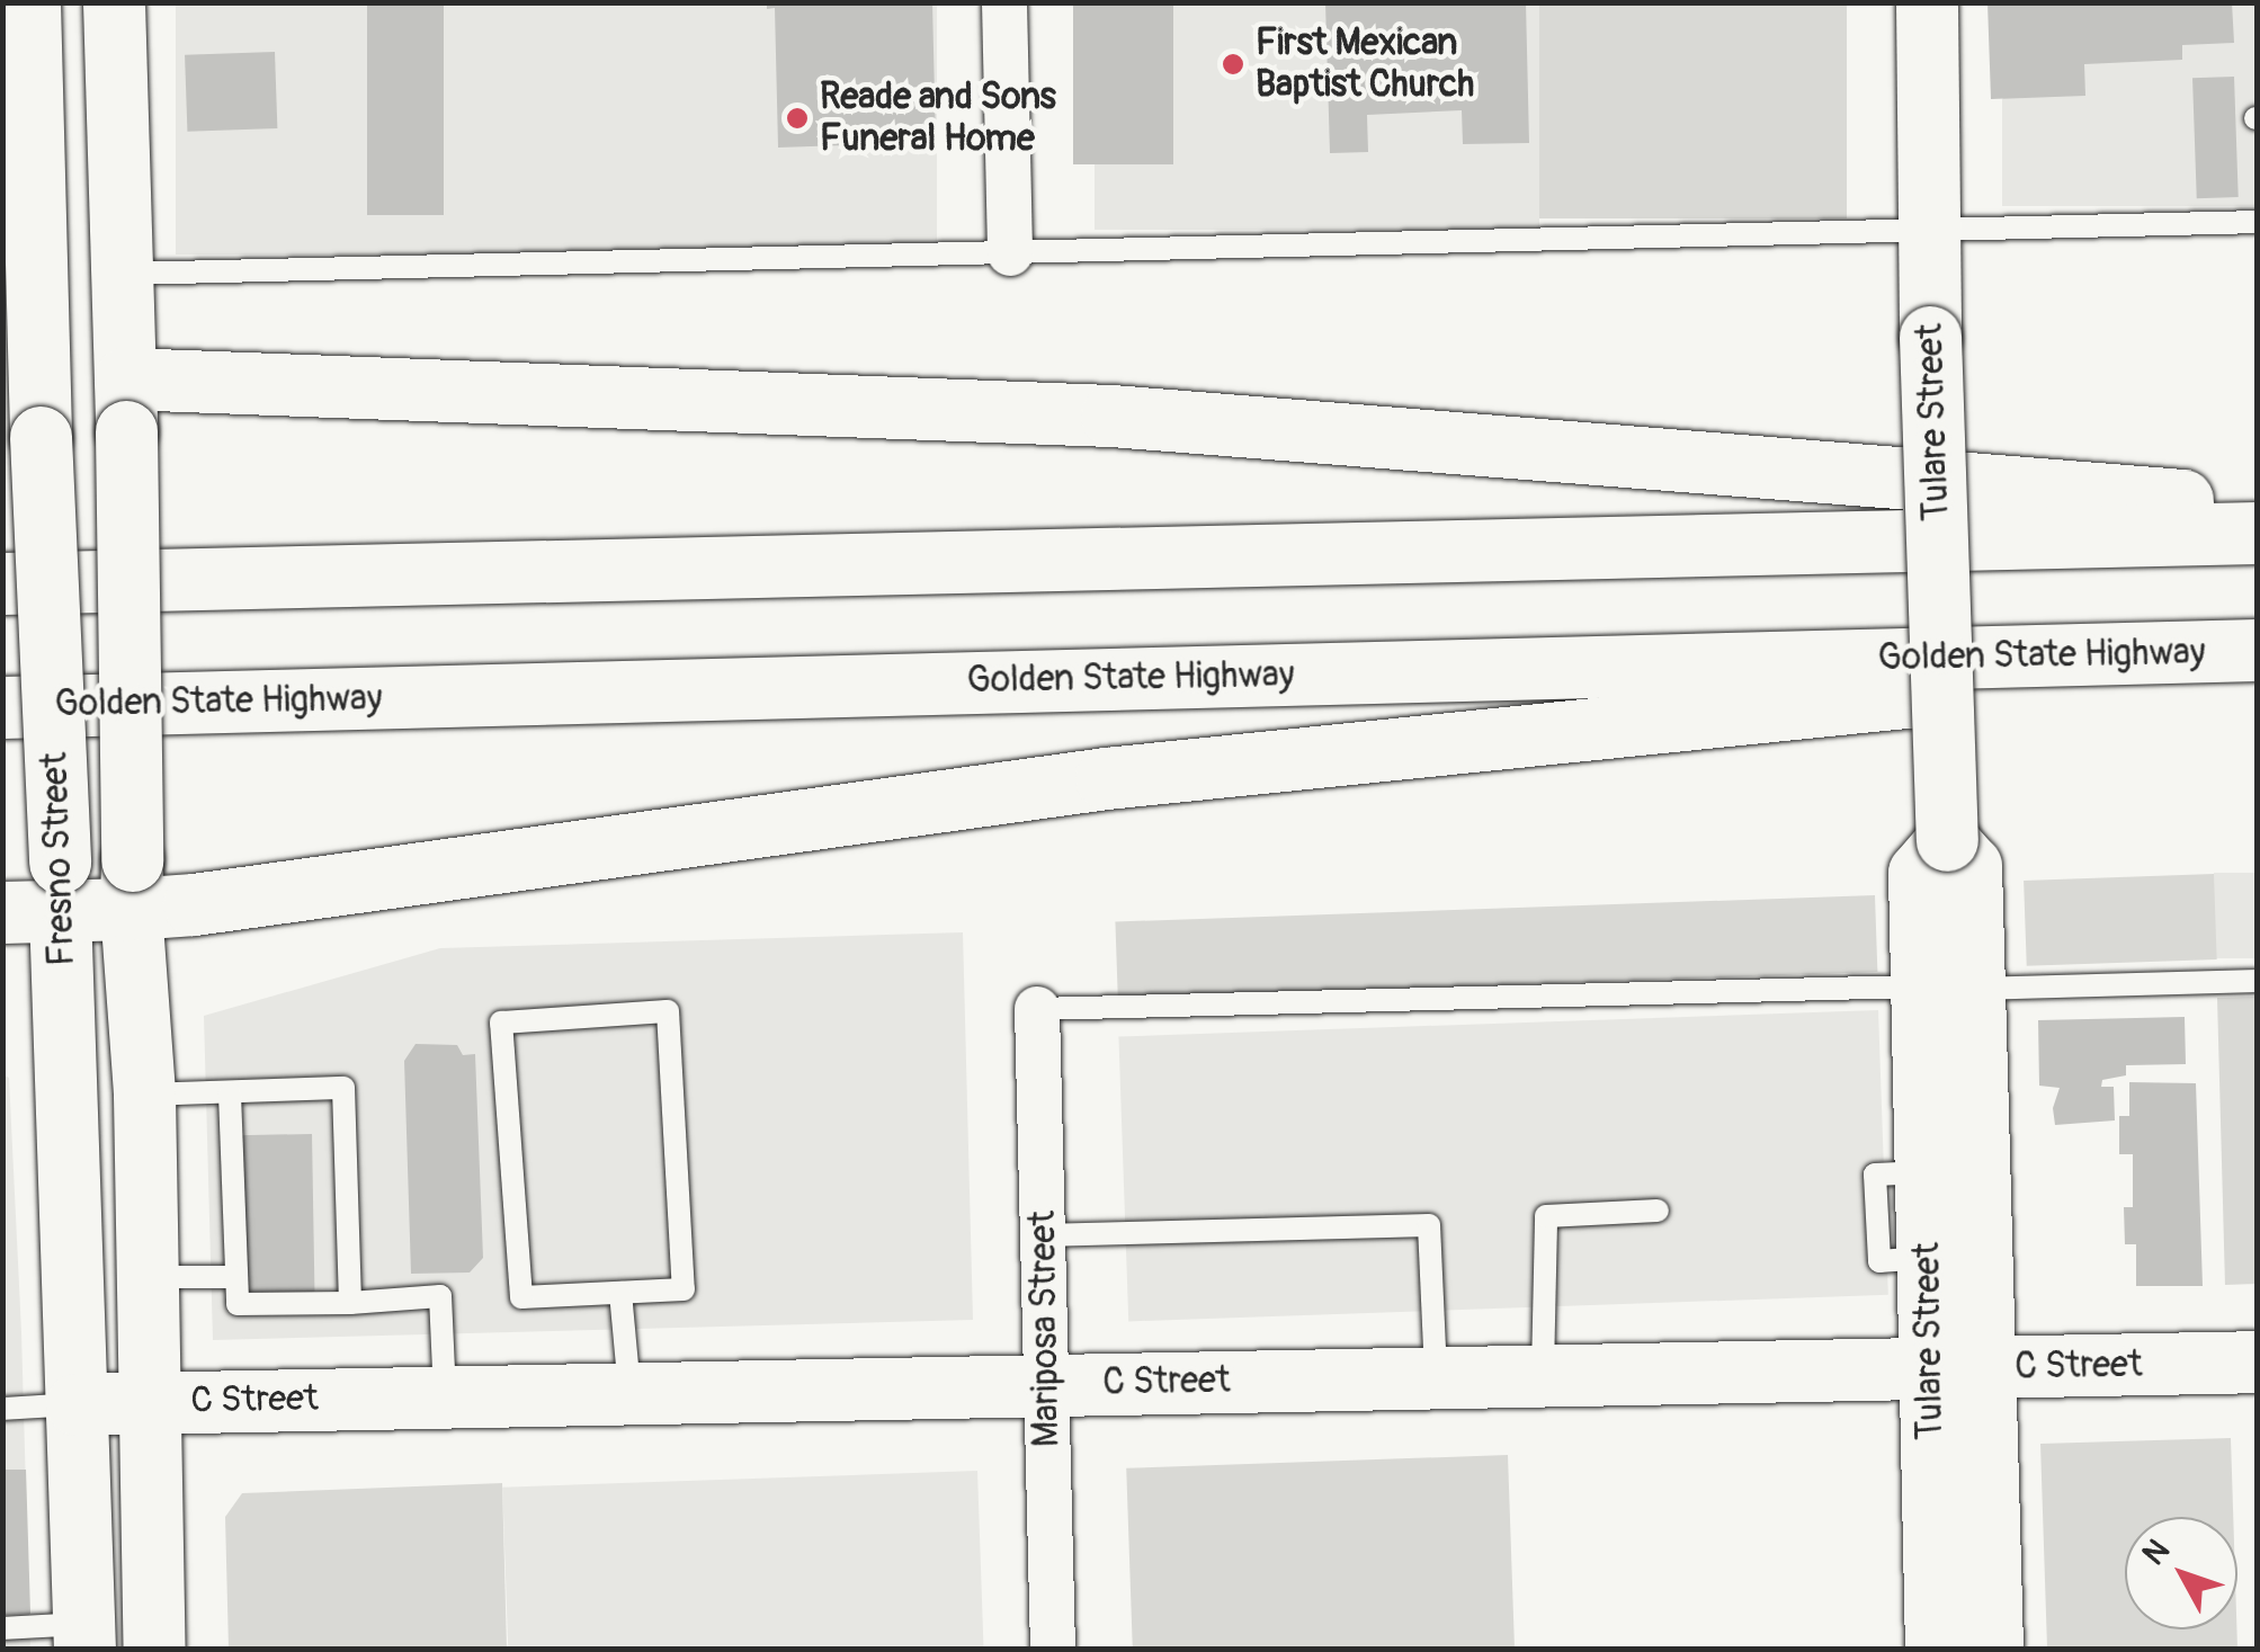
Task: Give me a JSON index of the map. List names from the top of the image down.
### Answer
{
  "streets": {
    "main road": [
      "Tulare Street",
      "Golden State Highway",
      "Fresno Street",
      "C Street"
    ],
    "street": ["Mariposa Street"]
  },
  "crossings": [
    ["Tulare Street", "C Street"],
    ["Fresno Street", "C Street"],
    ["Mariposa Street", "C Street"]
  ],
  "places": ["First Mexican Baptist Church", "Reade and Sons Funeral Home"],
  "north": "top left"
}
